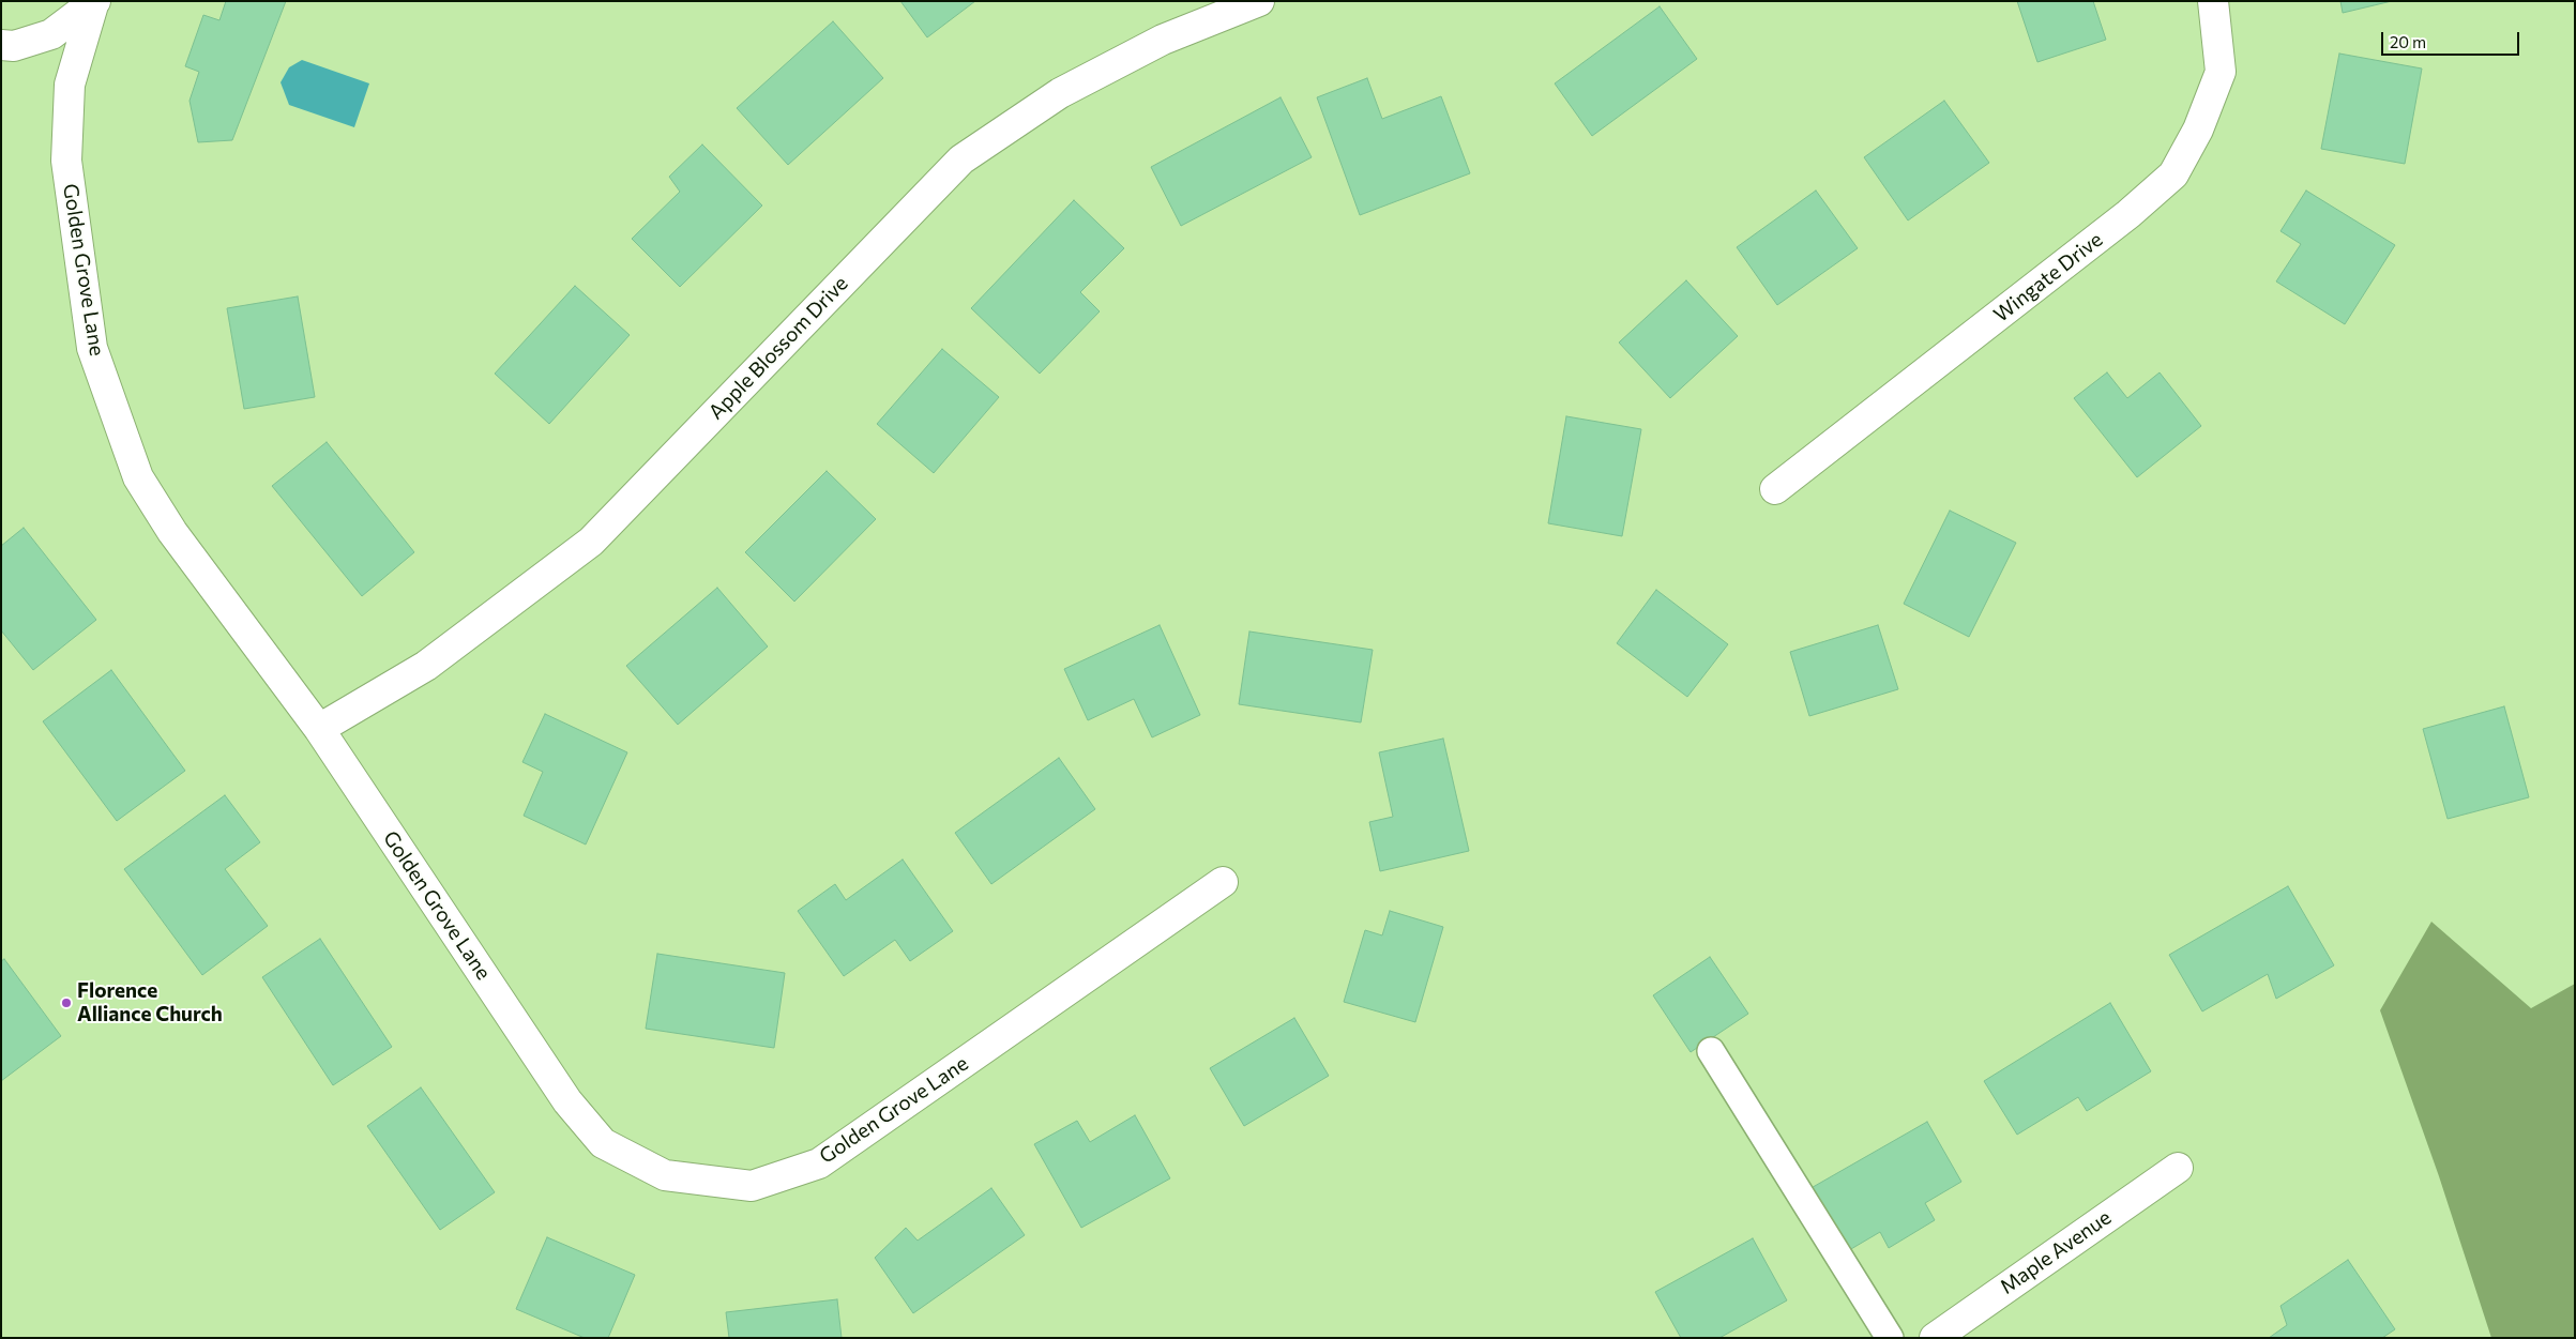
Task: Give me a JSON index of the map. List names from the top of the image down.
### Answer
{
  "streets": {
    "street": [
      "Golden Grove Lane",
      "Wingate Drive",
      "Apple Blossom Drive",
      "Maple Avenue"
    ]
  },
  "crossings": [
    ["Golden Grove Lane", "Apple Blossom Drive"]
  ],
  "places": ["Florence Alliance Church"],
  "scale_bar": "20 m"
}
